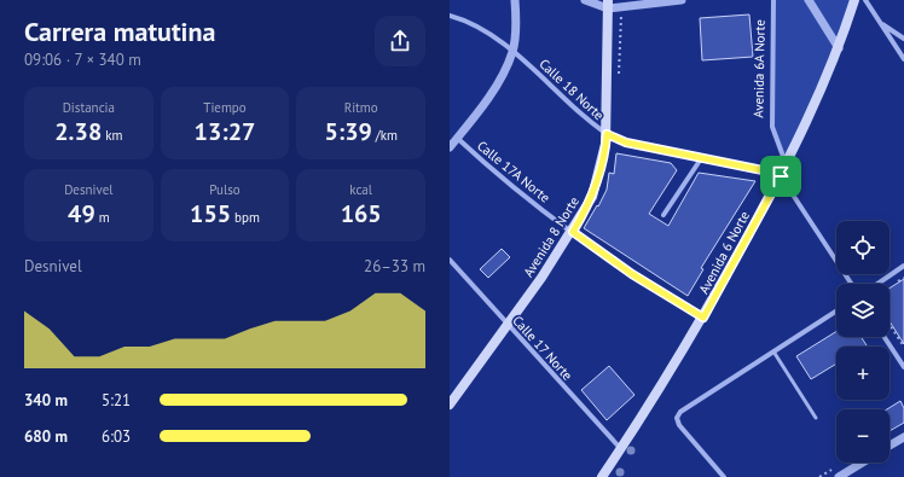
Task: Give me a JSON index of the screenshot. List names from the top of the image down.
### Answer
{
  "streets": {
    "main road": ["Avenida 8 Norte", "Avenida 6 Norte"],
    "street": [
      "Avenida 6A Norte",
      "Calle 18 Norte",
      "Calle 17A Norte",
      "Calle 17 Norte"
    ]
  },
  "crossings": [
    ["Avenida 6A Norte", "Avenida 6 Norte"],
    ["Calle 18 Norte", "Avenida 8 Norte"],
    ["Calle 18 Norte", "Avenida 6 Norte"],
    ["Calle 17A Norte", "Avenida 8 Norte"],
    ["Calle 17A Norte", "Avenida 6 Norte"],
    ["Avenida 8 Norte", "Calle 17 Norte"],
    ["Avenida 6 Norte", "Calle 17 Norte"]
  ],
  "page": {
    "heading": ["Carrera matutina", "09:06 · 7 × 340 m"],
    "stats": [
      ["Distancia", "2.38 km"],
      ["Tiempo", "13:27"],
      ["Ritmo", "5:39 /km"],
      ["Desnivel", "49 m"],
      ["Pulso", "155 bpm"],
      ["kcal", "165"]
    ],
    "map_buttons": ["+", "−"],
    "chart": ["Desnivel", "26–33 m"],
    "list": [
      {
        "name": "340 m",
        "note": "5:21"
      },
      {
        "name": "680 m",
        "note": "6:03"
      }
    ]
  }
}
